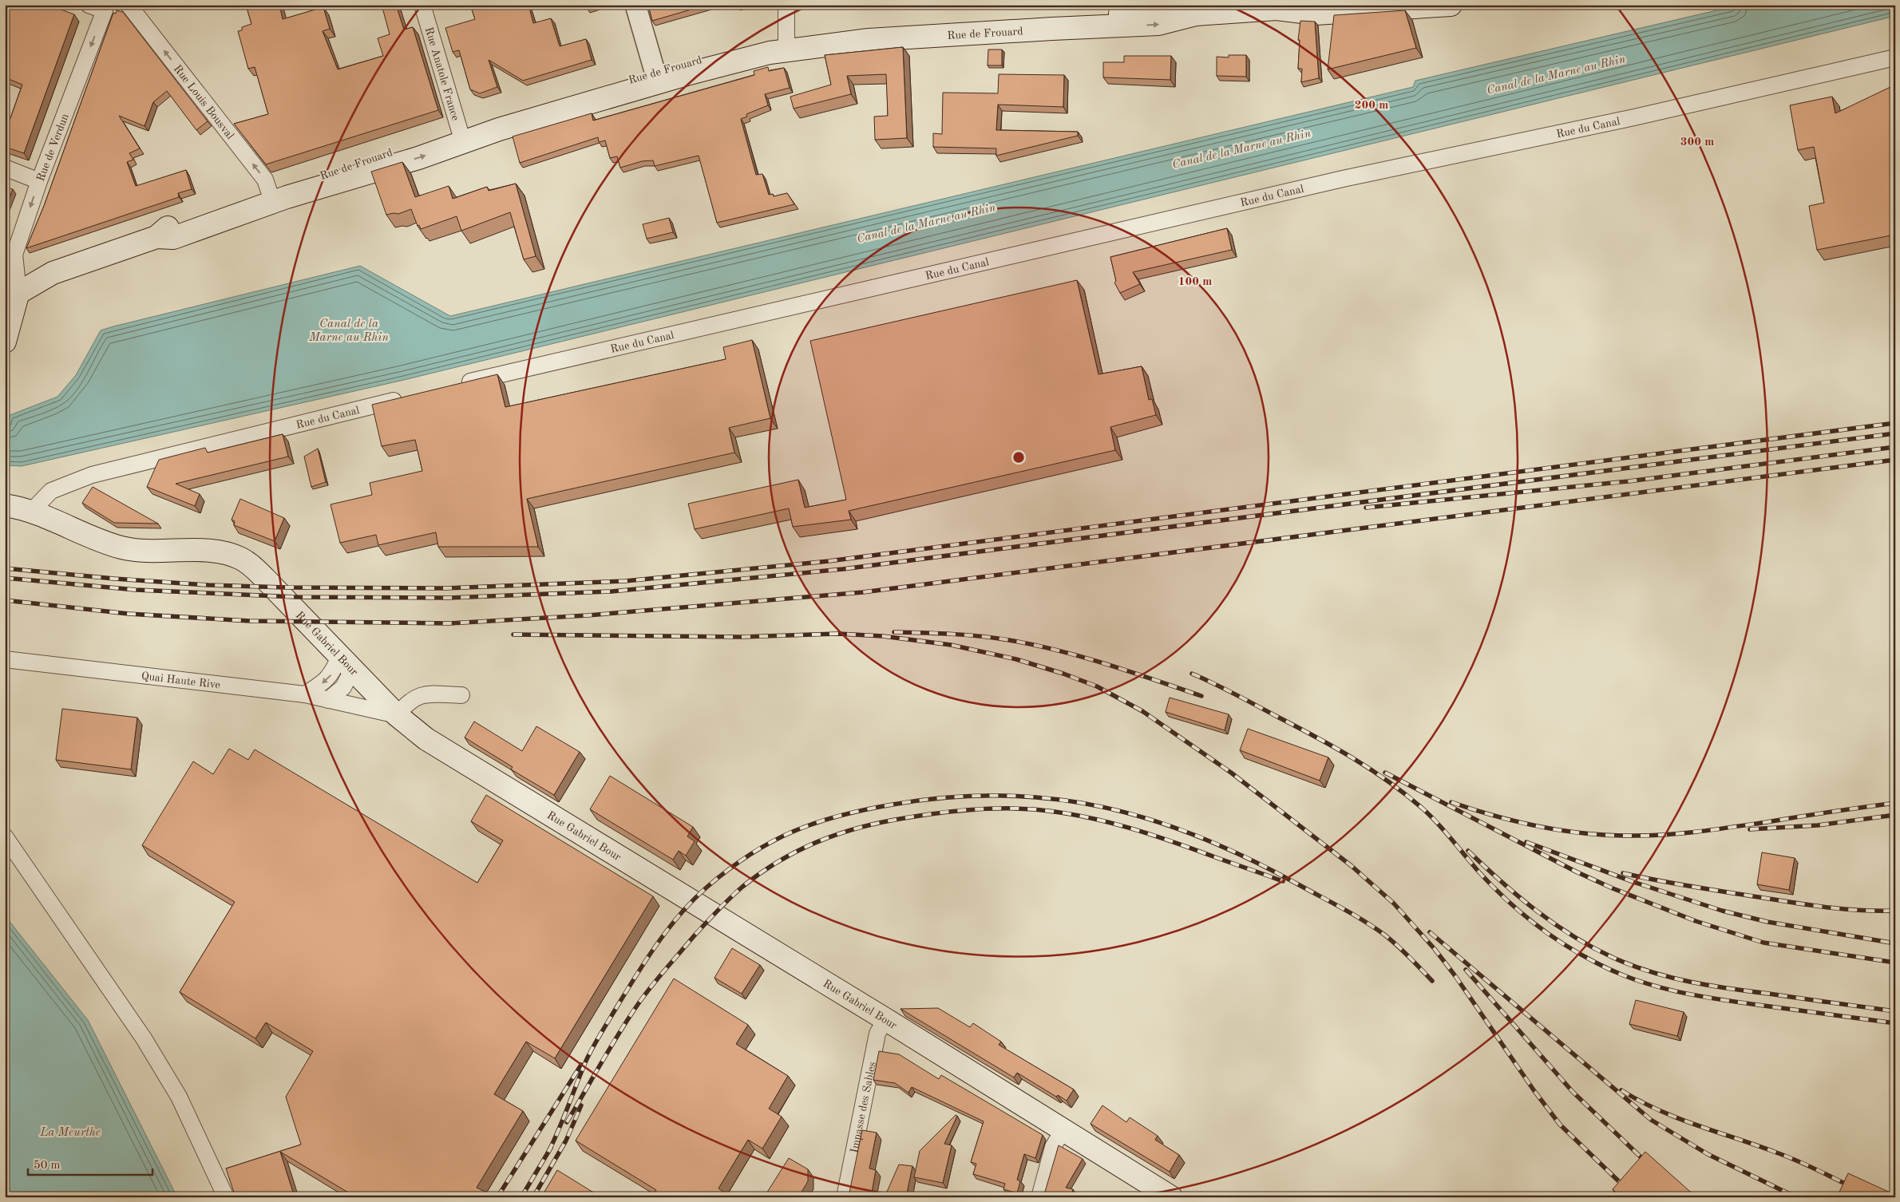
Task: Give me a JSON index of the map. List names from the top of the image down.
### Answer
{
  "streets": {
    "main road": ["Rue de Frouard", "Rue Gabriel Bour"],
    "street": [
      "Rue Anatole France",
      "Rue Louis Bousval",
      "Rue du Canal",
      "Rue de Verdun",
      "Quai Haute Rive",
      "Impasse des Sables"
    ]
  },
  "crossings": [
    ["Rue de Frouard", "Rue Anatole France"],
    ["Rue de Frouard", "Rue Louis Bousval"],
    ["Rue de Frouard", "Rue de Verdun"],
    ["Rue du Canal", "Rue Gabriel Bour"],
    ["Rue Gabriel Bour", "Quai Haute Rive"],
    ["Rue Gabriel Bour", "Impasse des Sables"]
  ],
  "one_way": ["Rue Louis Bousval", "Rue de Verdun"],
  "water": ["Canal de la Marne au Rhin", "La Meurthe"],
  "scale_bar": "50 m",
  "rings": ["200 m", "300 m", "100 m"]
}
